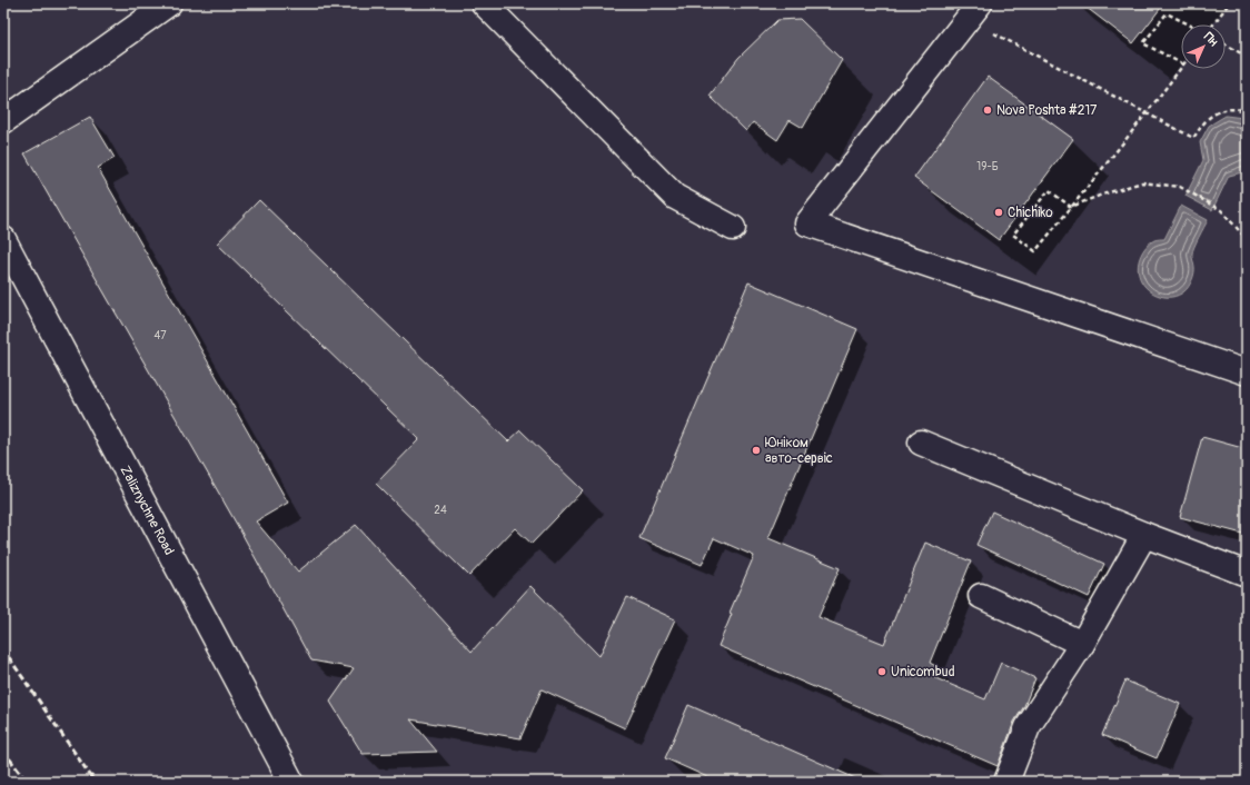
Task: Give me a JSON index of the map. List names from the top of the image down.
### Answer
{
  "streets": {
    "street": ["Zaliznychne Road"]
  },
  "places": [
    "Nova Poshta #217",
    "Chichiko",
    "Юніком авто-сервіс",
    "Unicombud"
  ],
  "house_numbers": ["19-Б", "47", "24"],
  "north": "top right"
}
